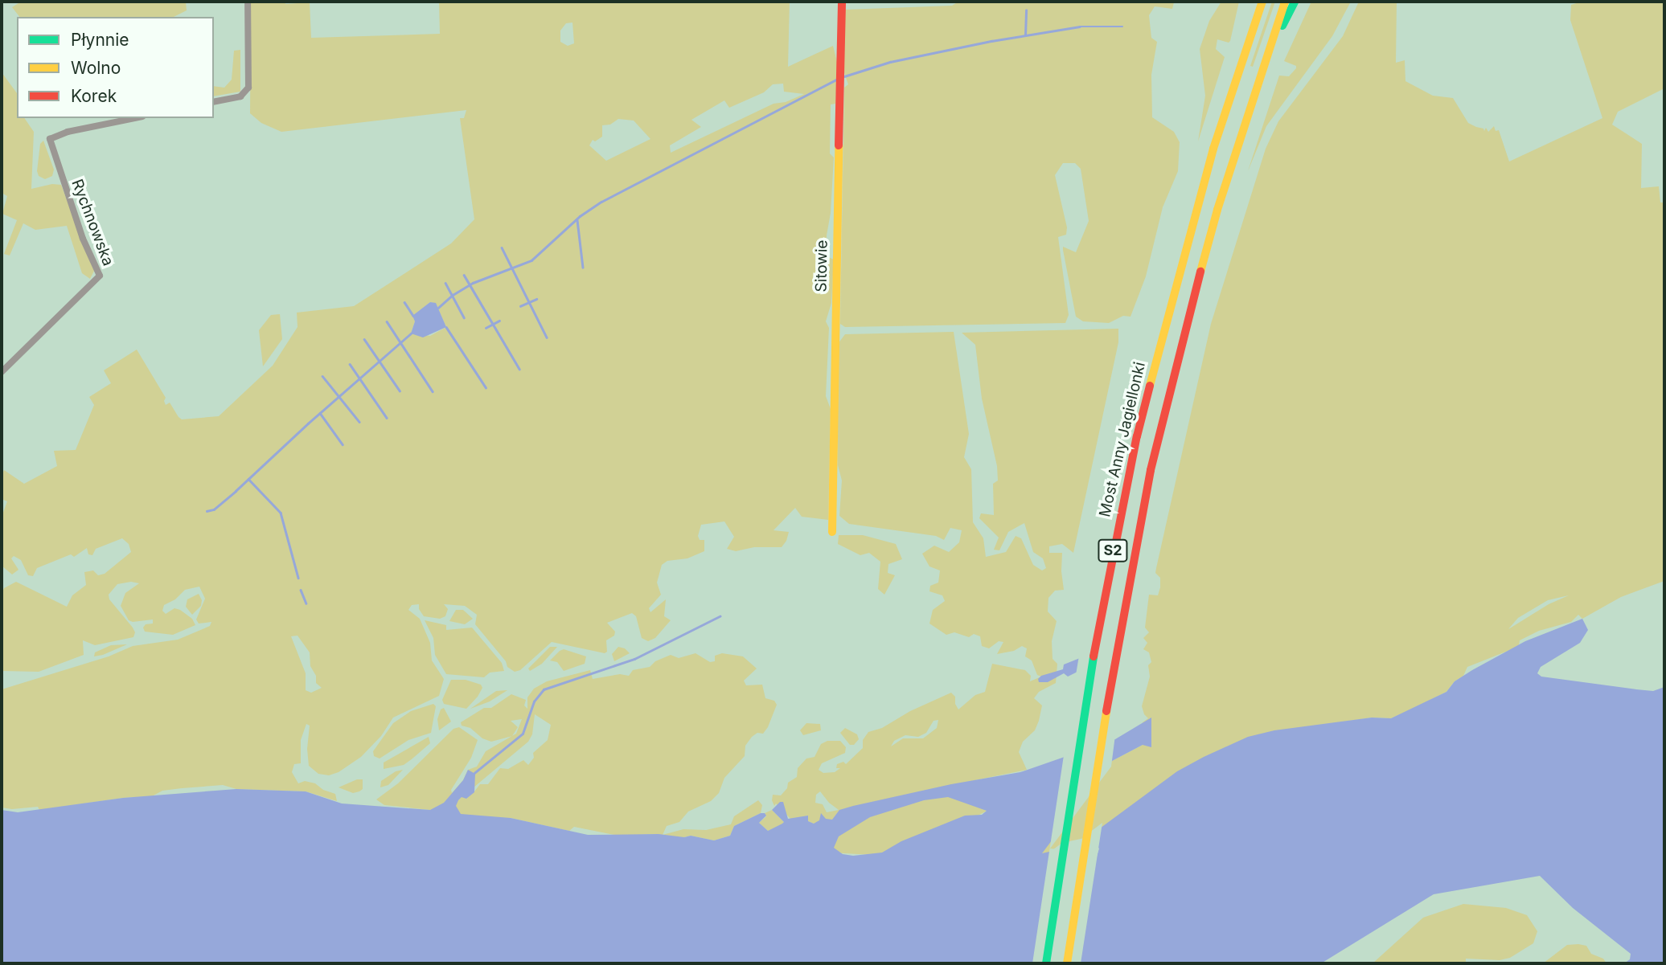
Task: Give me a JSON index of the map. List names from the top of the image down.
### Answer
{
  "streets": {
    "main road": ["Sitowie", "Most Anny Jagiellonki", "S2"],
    "street": ["Rychnowska"]
  },
  "legend": ["Płynnie", "Wolno", "Korek"]
}
